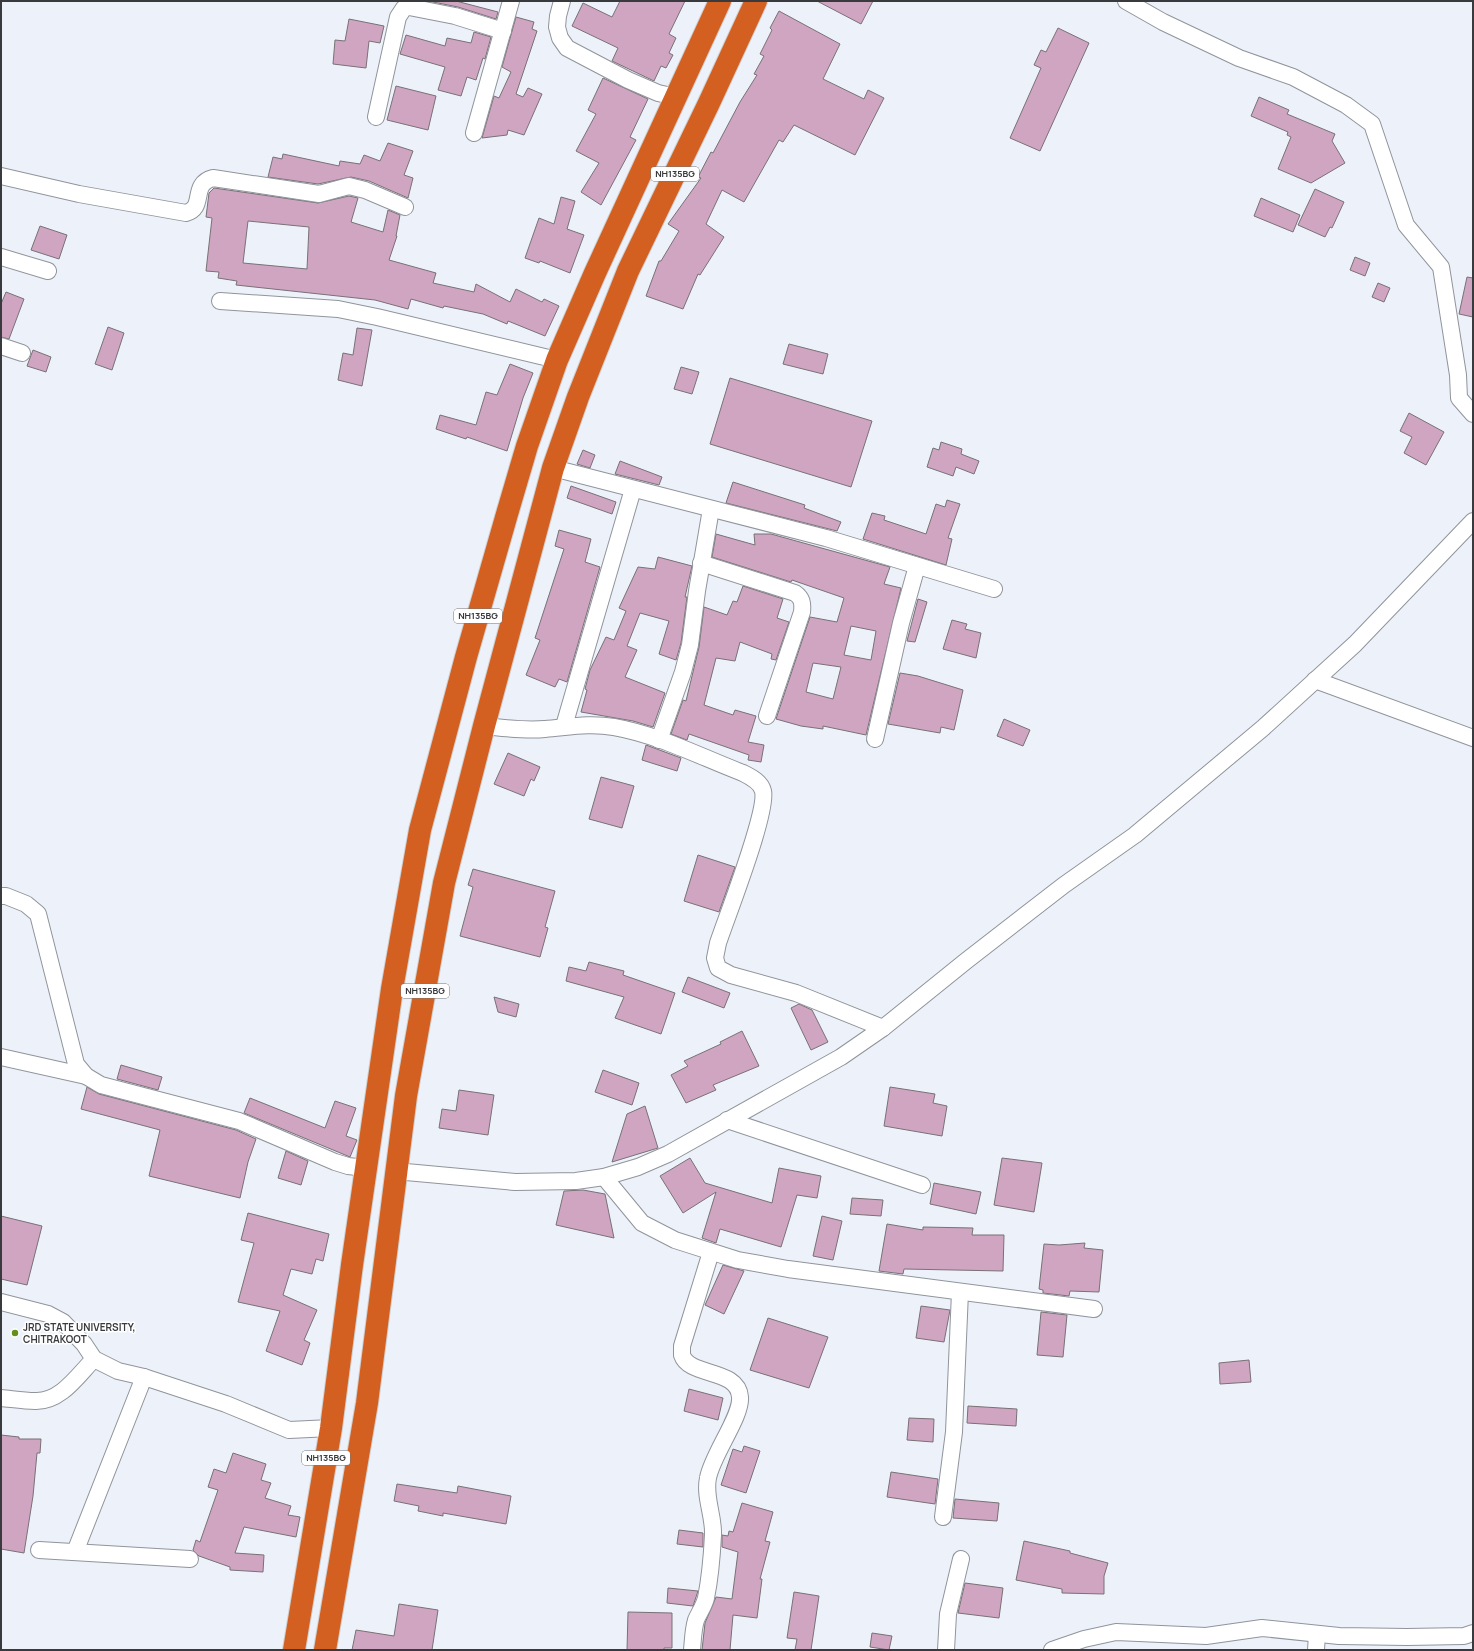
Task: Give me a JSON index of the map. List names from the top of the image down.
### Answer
{
  "streets": {
    "highway": ["NH135BG"]
  },
  "places": ["JRD STATE UNIVERSITY, CHITRAKOOT"]
}
